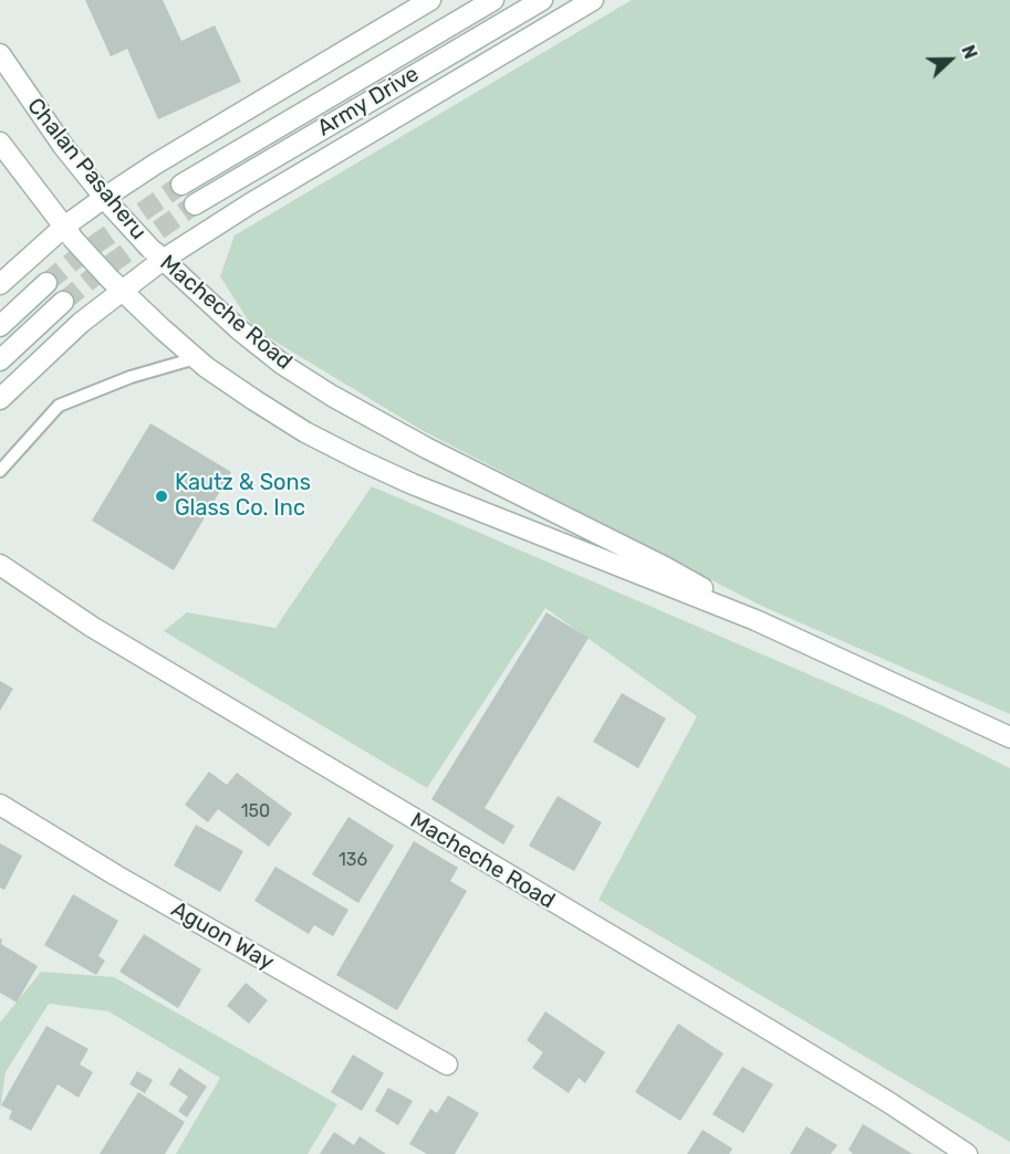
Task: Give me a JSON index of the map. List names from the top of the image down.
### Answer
{
  "streets": {
    "main road": [
      "Army Drive",
      "Chalan Pasaheru",
      "Macheche Road",
      "Aguon Way"
    ]
  },
  "crossings": [
    ["Chalan Pasaheru", "Macheche Road"]
  ],
  "places": ["Kautz & Sons Glass Co. Inc"],
  "house_numbers": ["150", "136"],
  "north": "right"
}
